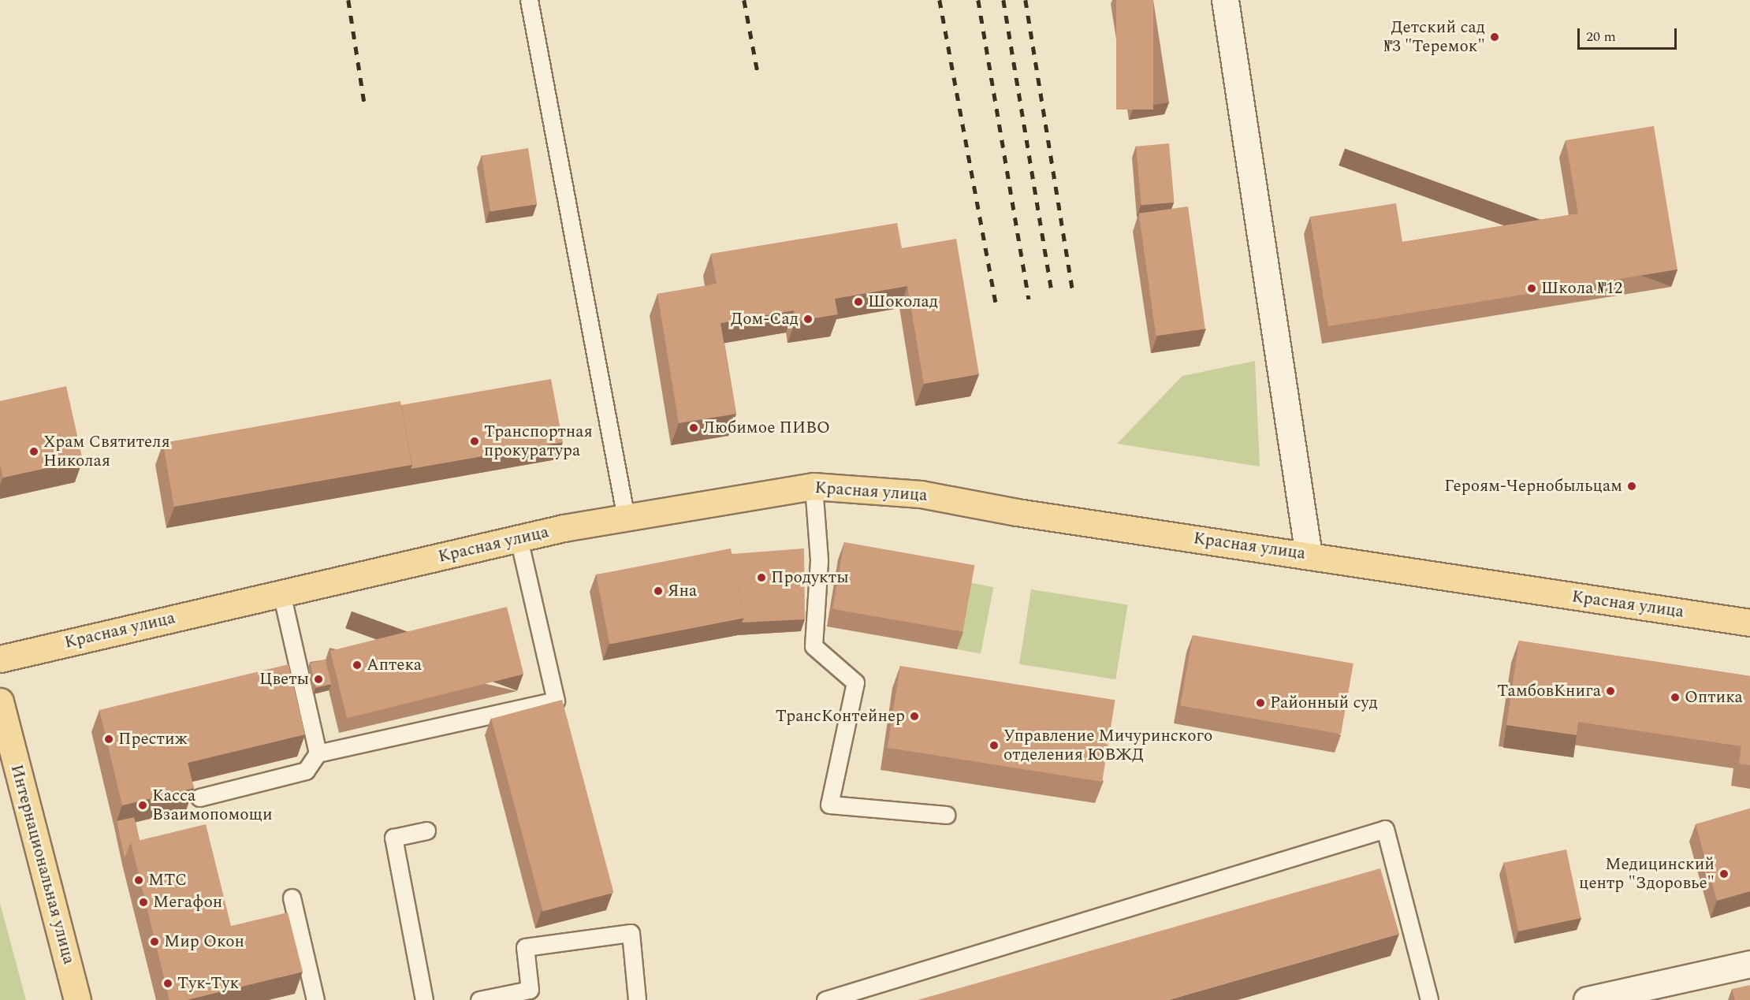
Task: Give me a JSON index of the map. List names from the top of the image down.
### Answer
{
  "streets": {
    "main road": ["Красная улица", "Интернациональная улица"]
  },
  "places": [
    "Детский сад №3 \"Теремок\"",
    "Школа №12",
    "Шоколад",
    "Дом-Сад",
    "Любимое ПИВО",
    "Транспортная прокуратура",
    "Храм Святителя Николая",
    "Героям-Чернобыльцам",
    "Продукты",
    "Яна",
    "Аптека",
    "Цветы",
    "ТамбовКнига",
    "Оптика",
    "Районный суд",
    "ТрансКонтейнер",
    "Престиж",
    "Управление Мичуринского отделения ЮВЖД",
    "Касса Взаимопомощи",
    "Медицинский центр \"Здоровье\"",
    "МТС",
    "Мегафон",
    "Мир Окон",
    "Тук-Тук"
  ],
  "scale_bar": "20 m"
}
